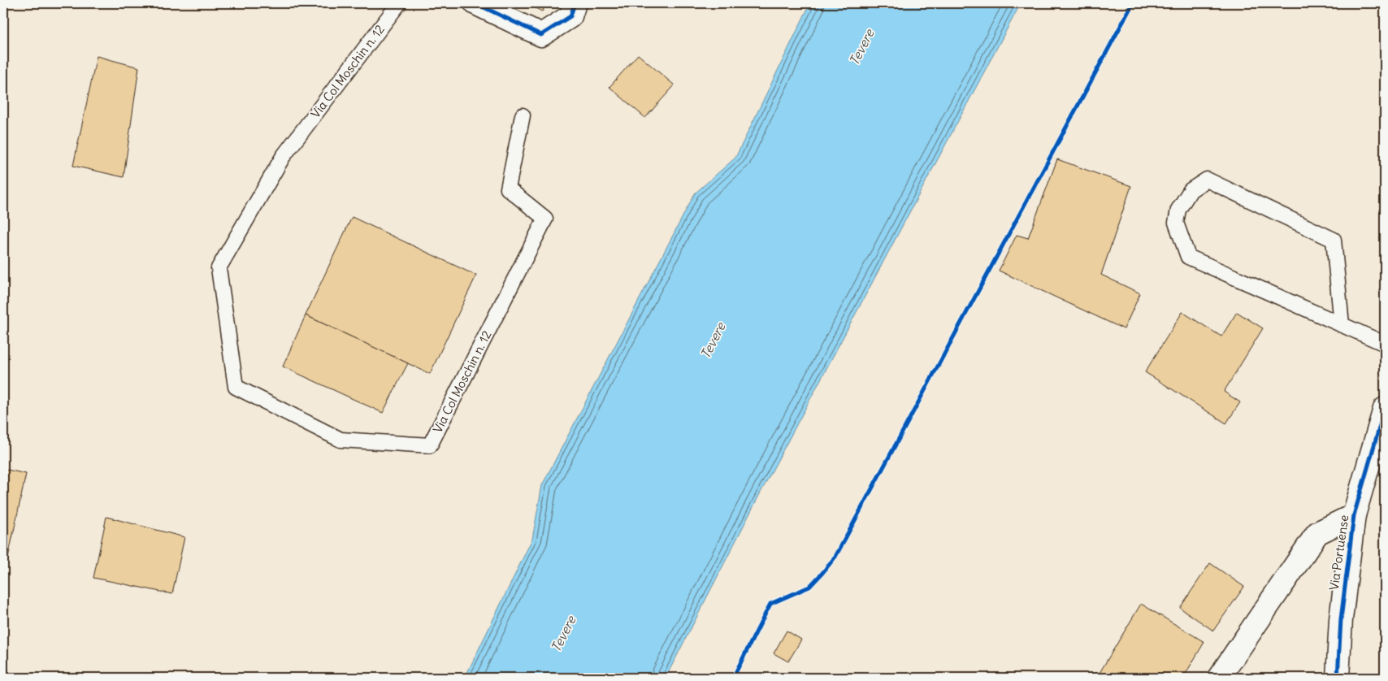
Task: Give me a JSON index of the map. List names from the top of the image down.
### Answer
{
  "streets": {
    "street": ["Via Portuense"],
    "lane": ["Via Col Moschin n. 12"]
  },
  "water": ["Tevere"]
}
